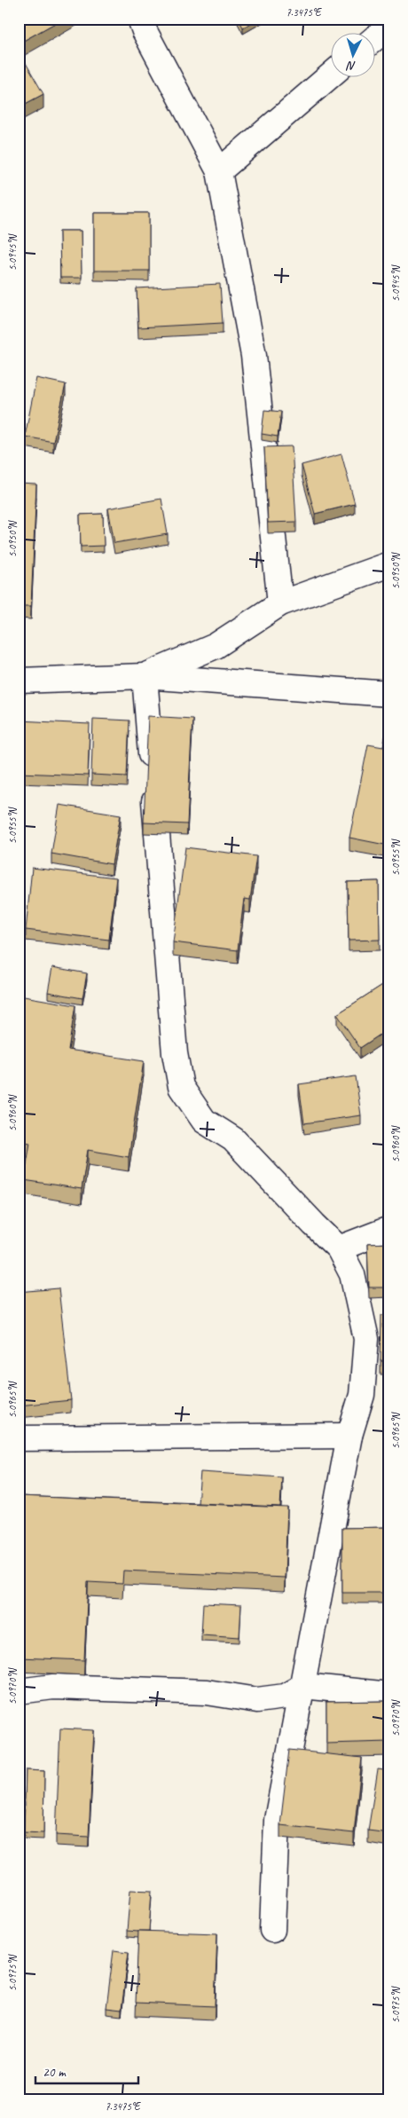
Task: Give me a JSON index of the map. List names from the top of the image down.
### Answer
{
  "scale_bar": "20 m",
  "north": "bottom",
  "coordinates": [
    "7.3475°E",
    "5.0945°N",
    "5.0950°N",
    "5.0955°N",
    "5.0960°N",
    "5.0965°N",
    "5.0970°N",
    "5.0975°N"
  ]
}
